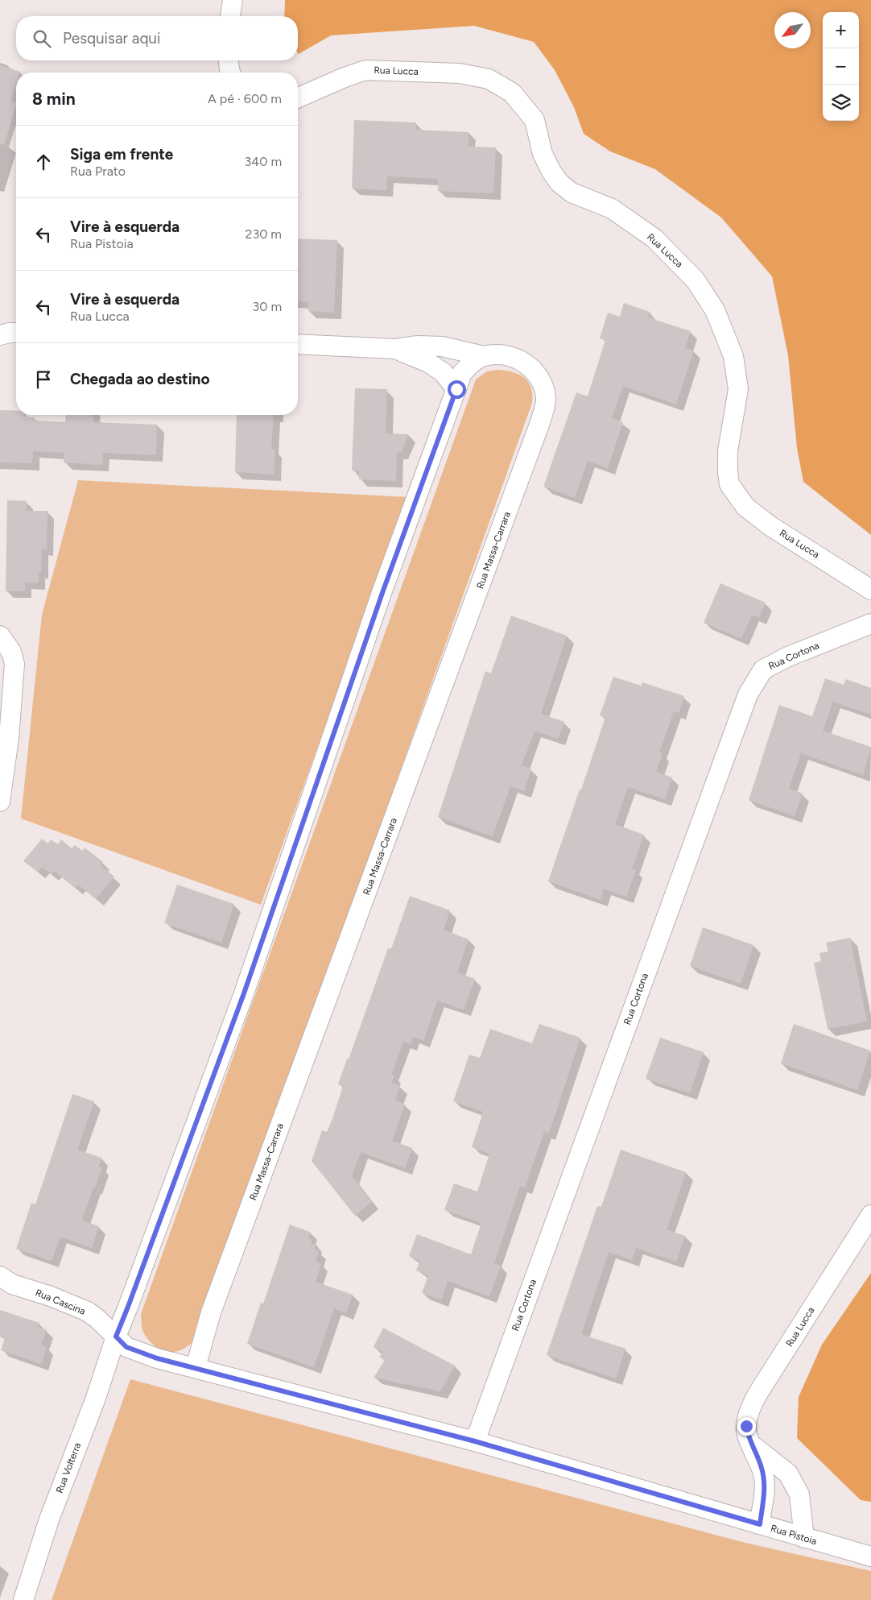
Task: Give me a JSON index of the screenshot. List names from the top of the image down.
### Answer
{
  "streets": {
    "street": [
      "Rua Lucca",
      "Rua Massa-Carrara",
      "Rua Cortona",
      "Rua Cascina",
      "Rua Volterra",
      "Rua Pistoia"
    ]
  },
  "crossings": [
    ["Rua Lucca", "Rua Pistoia"],
    ["Rua Massa-Carrara", "Rua Volterra"],
    ["Rua Massa-Carrara", "Rua Pistoia"],
    ["Rua Cortona", "Rua Pistoia"],
    ["Rua Cascina", "Rua Volterra"],
    ["Rua Cascina", "Rua Pistoia"],
    ["Rua Volterra", "Rua Pistoia"]
  ],
  "north": "bottom left",
  "page": {
    "map_buttons": ["+", "−"],
    "search": "Pesquisar aqui",
    "heading": ["8 min", "A pé · 600 m"],
    "list": [
      ["Siga em frente", "Rua Prato", "340 m"],
      ["Vire à esquerda", "Rua Pistoia", "230 m"],
      ["Vire à esquerda", "Rua Lucca", "30 m"],
      "Chegada ao destino"
    ]
  }
}
